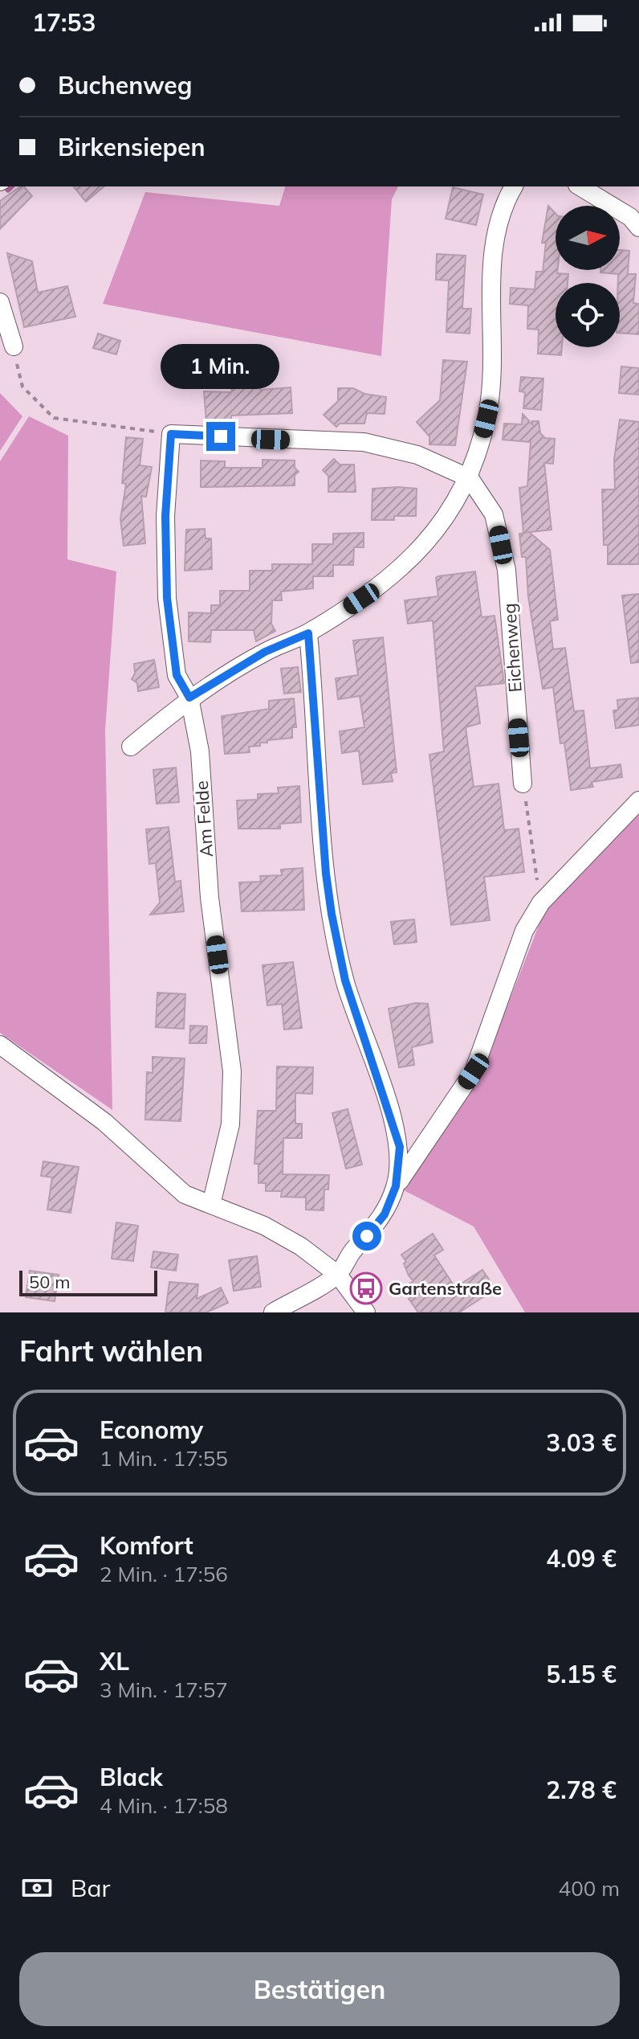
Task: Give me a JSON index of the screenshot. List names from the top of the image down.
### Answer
{
  "streets": {
    "street": ["Eichenweg", "Am Felde"]
  },
  "places": {
    "bus stop": ["Gartenstraße"]
  },
  "scale_bar": "50 m",
  "north": "right",
  "page": {
    "status": "17:53",
    "banner": ["Buchenweg", "Birkensiepen"],
    "bubble": "1 Min.",
    "scale": "50 m",
    "heading": "Fahrt wählen",
    "list": [
      {
        "name": "Economy",
        "note": "1 Min. · 17:55",
        "value": "3.03 €"
      },
      {
        "name": "Komfort",
        "note": "2 Min. · 17:56",
        "value": "4.09 €"
      },
      {
        "name": "XL",
        "note": "3 Min. · 17:57",
        "value": "5.15 €"
      },
      {
        "name": "Black",
        "note": "4 Min. · 17:58",
        "value": "2.78 €"
      }
    ],
    "pay": ["Bar", "400 m"],
    "buttons": "Bestätigen"
  }
}
